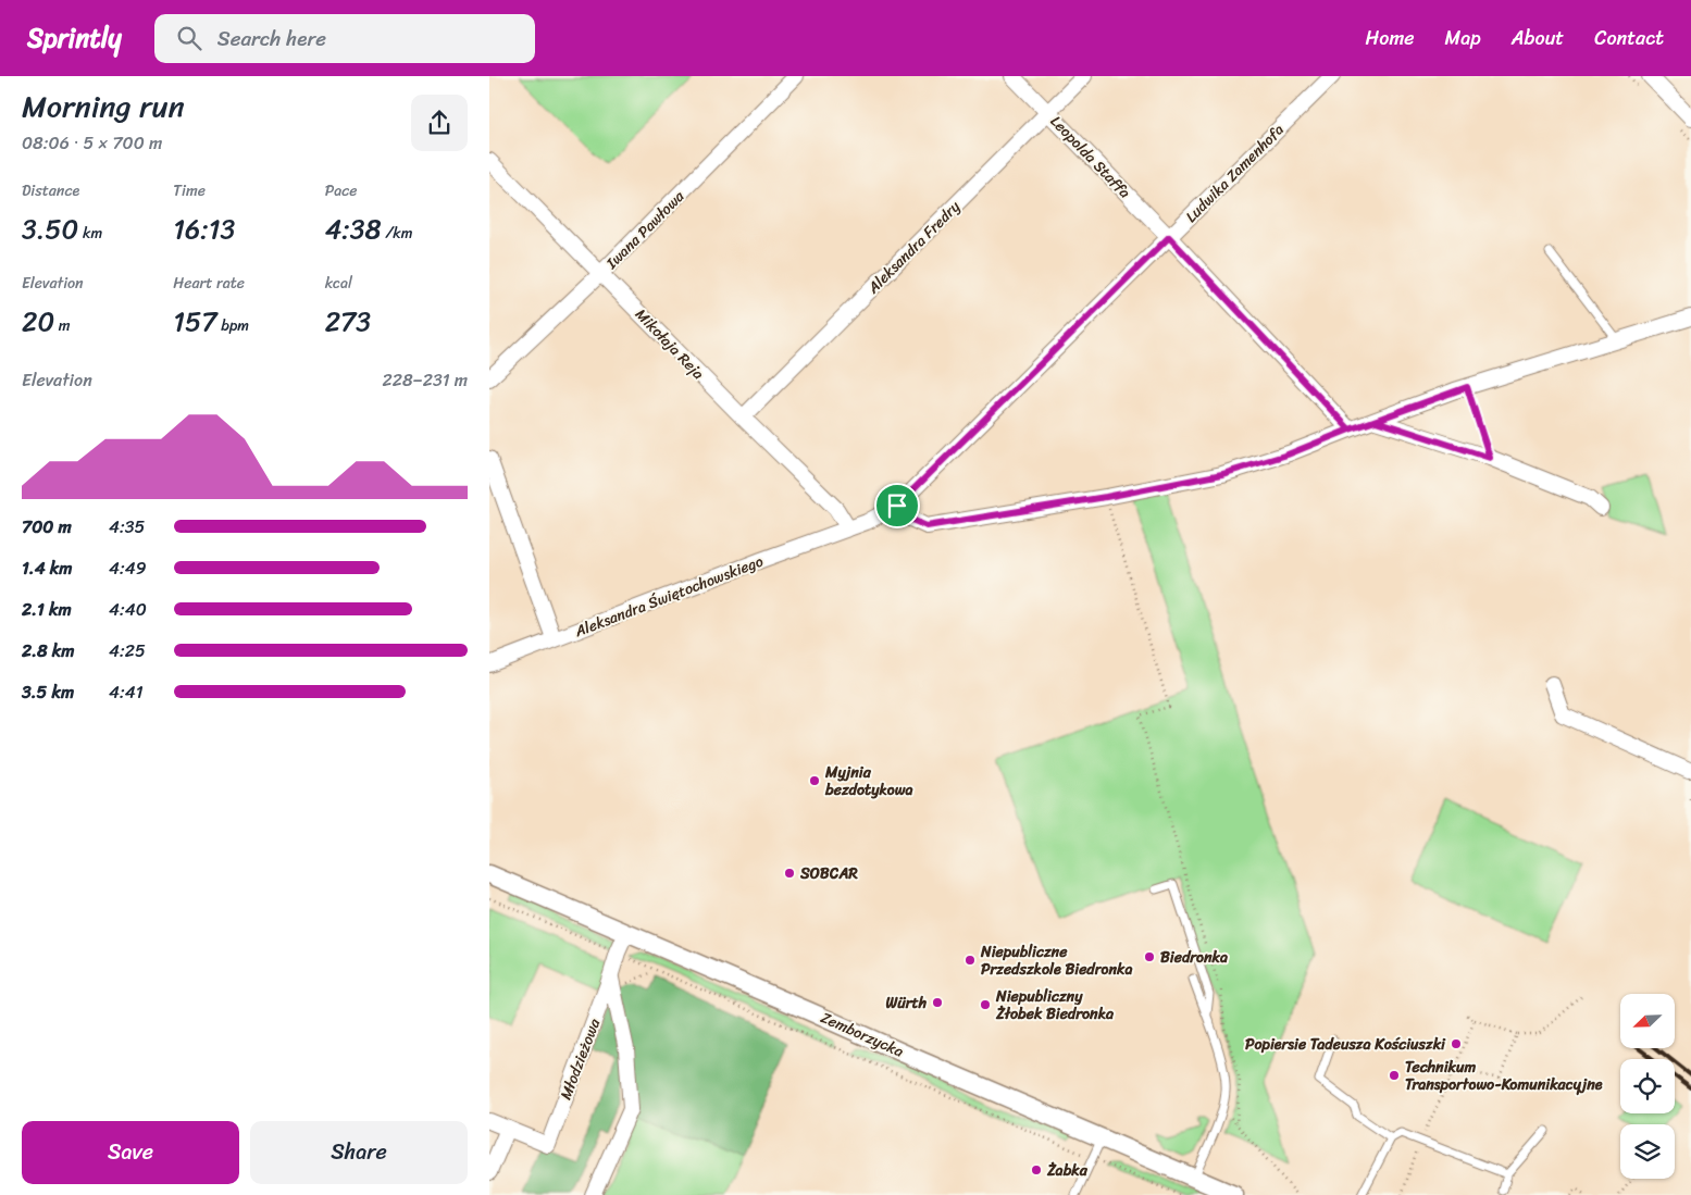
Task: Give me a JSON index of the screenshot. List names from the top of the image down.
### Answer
{
  "streets": {
    "street": [
      "Leopolda Staffa",
      "Ludwika Zamenhofa",
      "Iwana Pawłowa",
      "Aleksandra Fredry",
      "Mikołaja Reja",
      "Aleksandra Świętochowskiego",
      "Zemborzycka",
      "Młodzieżowa"
    ]
  },
  "crossings": [
    ["Leopolda Staffa", "Ludwika Zamenhofa"],
    ["Leopolda Staffa", "Aleksandra Fredry"],
    ["Ludwika Zamenhofa", "Mikołaja Reja"],
    ["Ludwika Zamenhofa", "Aleksandra Świętochowskiego"],
    ["Iwana Pawłowa", "Mikołaja Reja"],
    ["Aleksandra Fredry", "Mikołaja Reja"],
    ["Mikołaja Reja", "Aleksandra Świętochowskiego"],
    ["Zemborzycka", "Młodzieżowa"]
  ],
  "places": [
    "Myjnia bezdotykowa",
    "SOBCAR",
    "Biedronka",
    "Niepubliczne Przedszkole Biedronka",
    "Würth",
    "Niepubliczny Żłobek Biedronka",
    "Popiersie Tadeusza Kościuszki",
    "Technikum Transportowo-Komunikacyjne",
    "Żabka"
  ],
  "north": "bottom left",
  "page": {
    "header": "Sprintly",
    "search": "Search here",
    "nav": [
      "Home",
      "Map",
      "About",
      "Contact"
    ],
    "heading": ["Morning run", "08:06 · 5 × 700 m"],
    "stats": [
      ["Distance", "3.50 km"],
      ["Time", "16:13"],
      ["Pace", "4:38 /km"],
      ["Elevation", "20 m"],
      ["Heart rate", "157 bpm"],
      ["kcal", "273"]
    ],
    "chart": ["Elevation", "228–231 m"],
    "list": [
      {
        "name": "700 m",
        "note": "4:35"
      },
      {
        "name": "1.4 km",
        "note": "4:49"
      },
      {
        "name": "2.1 km",
        "note": "4:40"
      },
      {
        "name": "2.8 km",
        "note": "4:25"
      },
      {
        "name": "3.5 km",
        "note": "4:41"
      }
    ],
    "buttons": ["Save", "Share"]
  }
}
